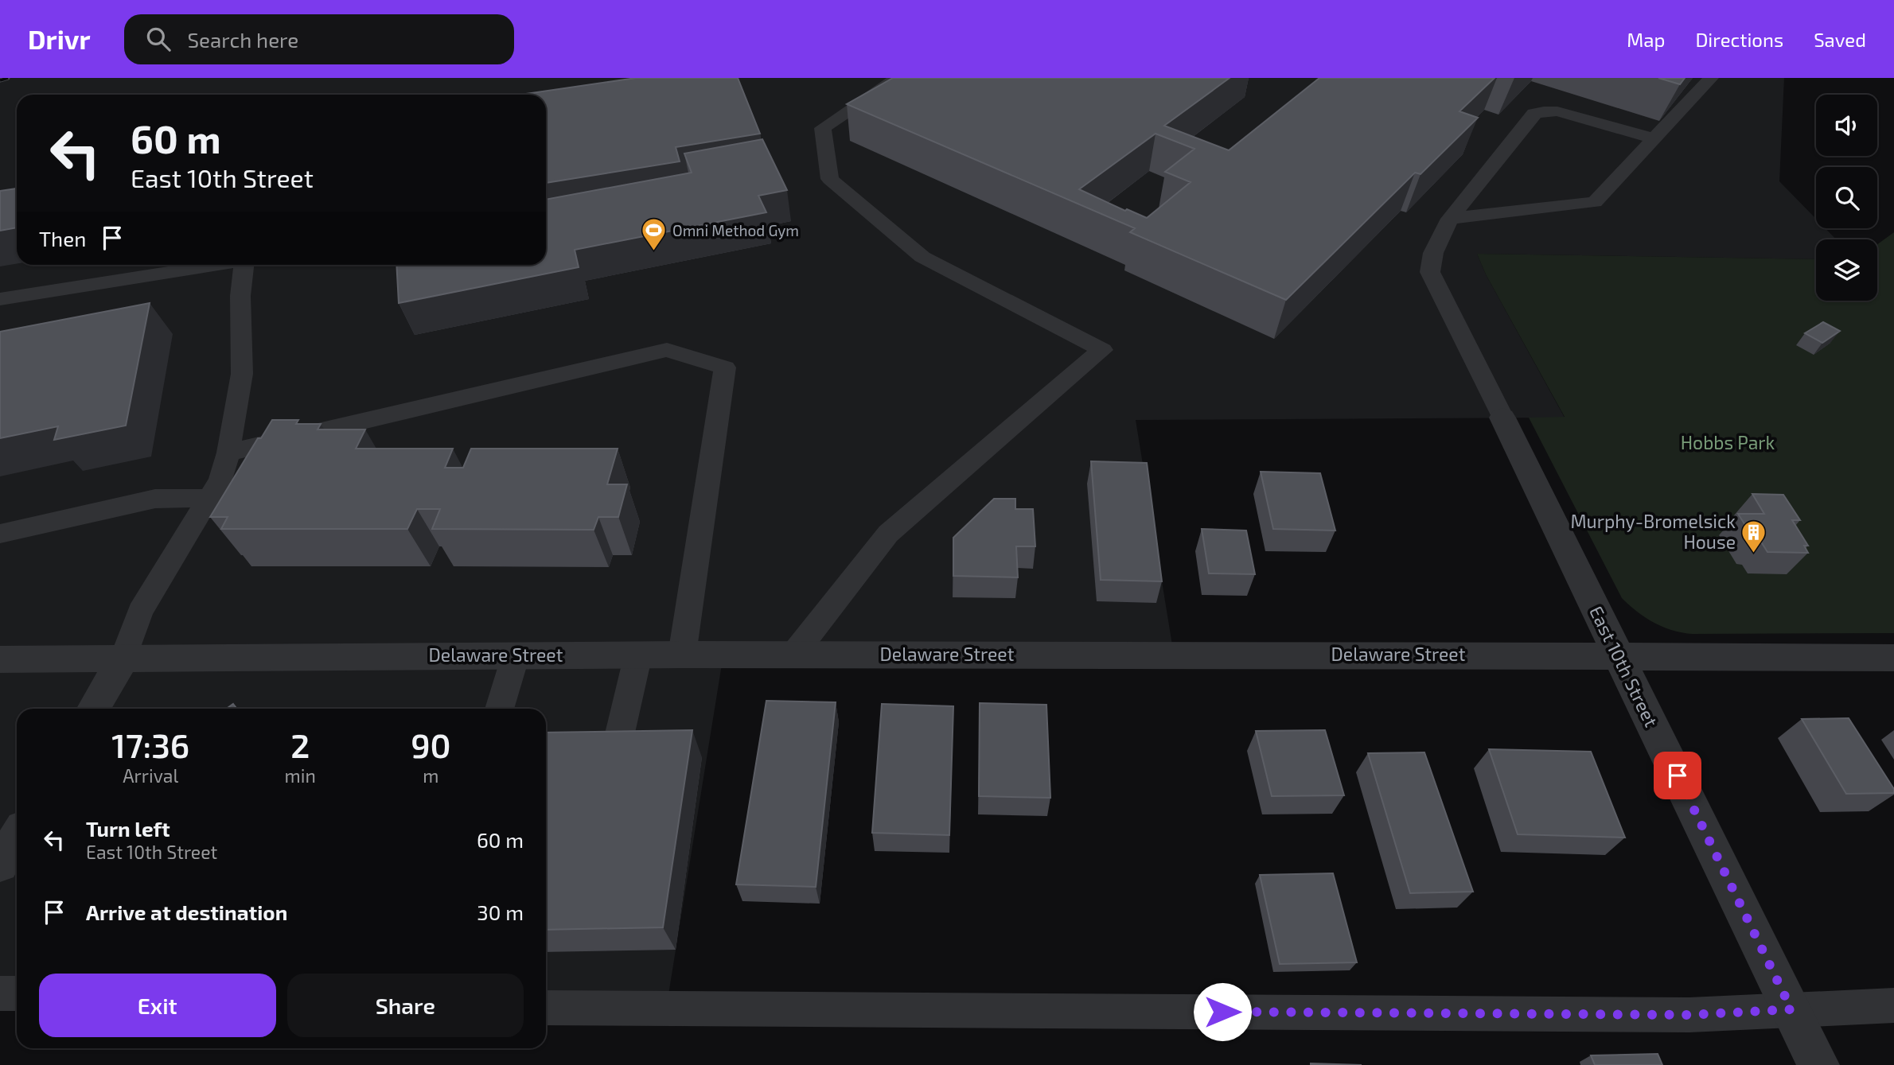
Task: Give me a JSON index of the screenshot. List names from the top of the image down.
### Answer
{
  "streets": {
    "street": ["Delaware Street", "East 10th Street"]
  },
  "crossings": [
    ["Delaware Street", "East 10th Street"]
  ],
  "parks": ["Hobbs Park"],
  "places": {
    "sports": ["Omni Method Gym"],
    "building": ["Murphy-Bromelsick House"]
  },
  "page": {
    "header": "Drivr",
    "search": "Search here",
    "nav": ["Map", "Directions", "Saved"],
    "turn": ["60 m", "East 10th Street"],
    "then": "Then",
    "eta": [
      "17:36",
      "Arrival",
      "2",
      "min",
      "90",
      "m"
    ],
    "list": [
      {
        "name": "Turn left",
        "note": "East 10th Street",
        "value": "60 m"
      },
      {
        "name": "Arrive at destination",
        "value": "30 m"
      }
    ],
    "buttons": ["Exit", "Share"]
  }
}
